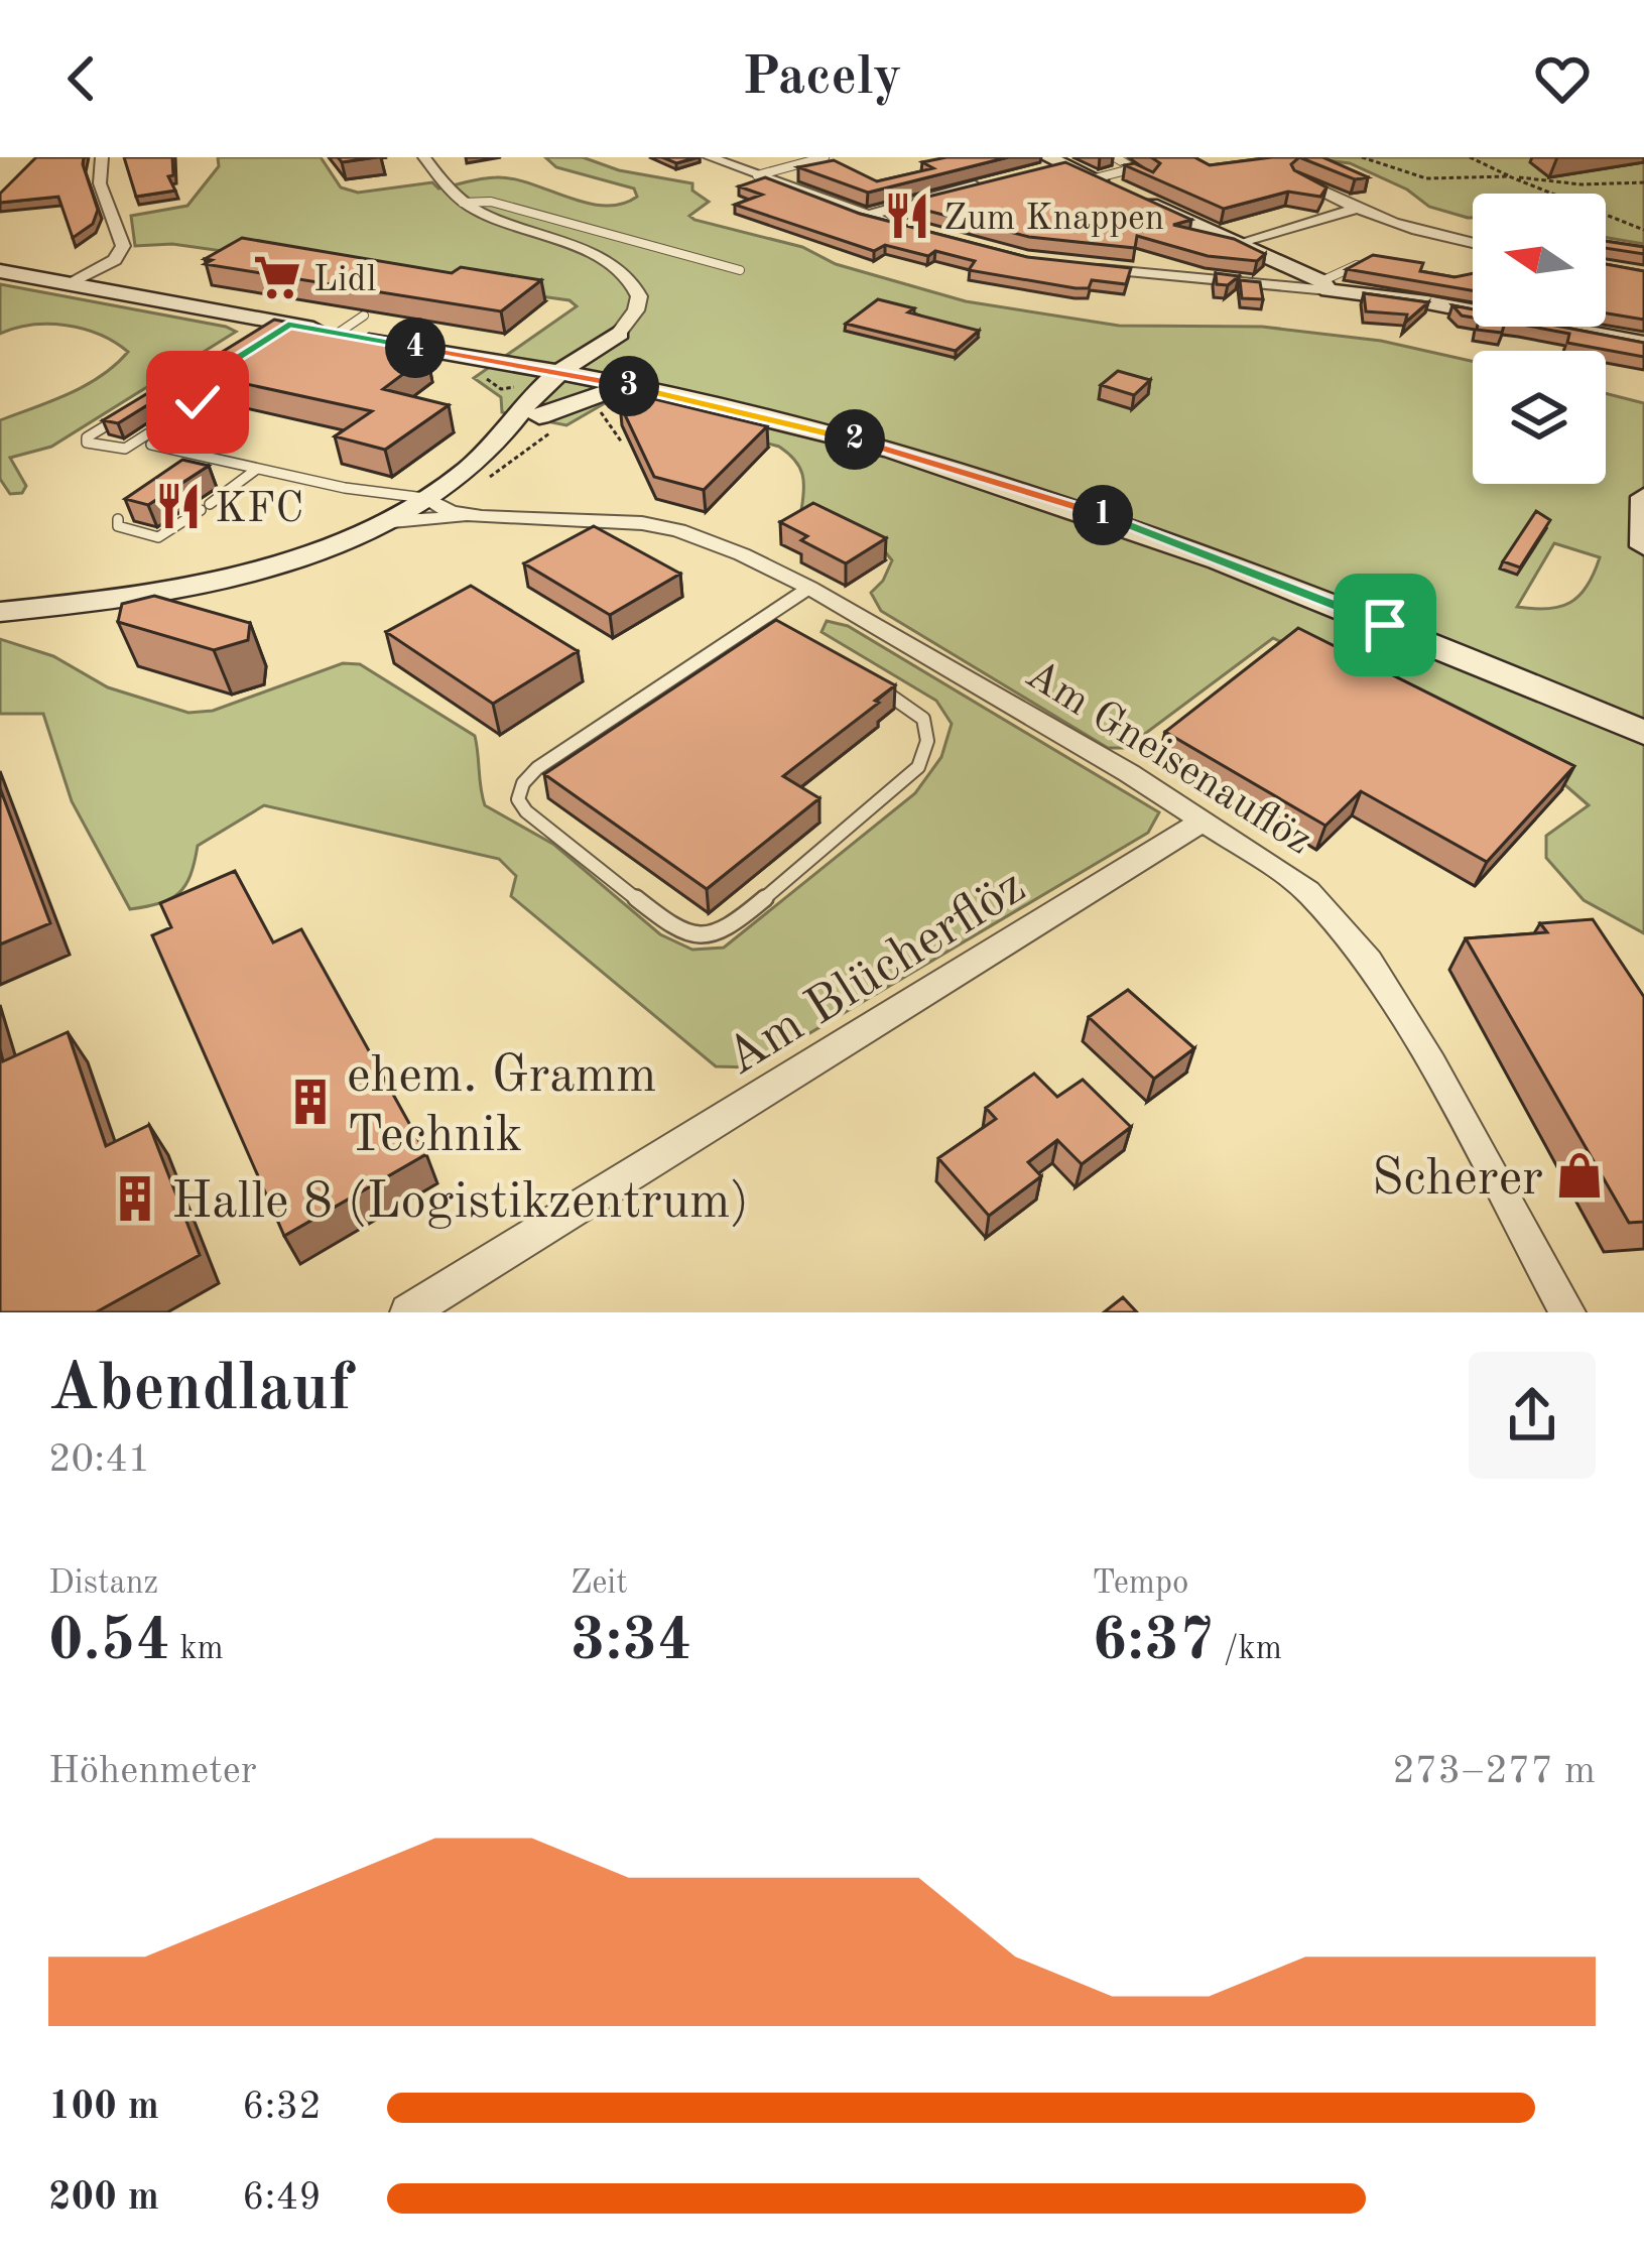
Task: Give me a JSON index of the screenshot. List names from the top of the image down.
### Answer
{
  "streets": {
    "street": ["Am Gneisenauflöz", "Am Blücherflöz"]
  },
  "crossings": [
    ["Am Gneisenauflöz", "Am Blücherflöz"]
  ],
  "places": {
    "restaurant": ["Zum Knappen", "KFC"],
    "supermarket": ["Lidl"],
    "building": ["ehem. Gramm Technik", "Halle 8 (Logistikzentrum)"],
    "shop": ["Scherer"]
  },
  "north": "left",
  "page": {
    "header": "Pacely",
    "pins": [
      "4",
      "3",
      "2",
      "1"
    ],
    "heading": ["Abendlauf", "20:41"],
    "stats": [
      ["Distanz", "0.54 km"],
      ["Zeit", "3:34"],
      ["Tempo", "6:37 /km"]
    ],
    "chart": ["Höhenmeter", "273–277 m"],
    "list": [
      {
        "name": "100 m",
        "note": "6:32"
      },
      {
        "name": "200 m",
        "note": "6:49"
      }
    ]
  }
}
